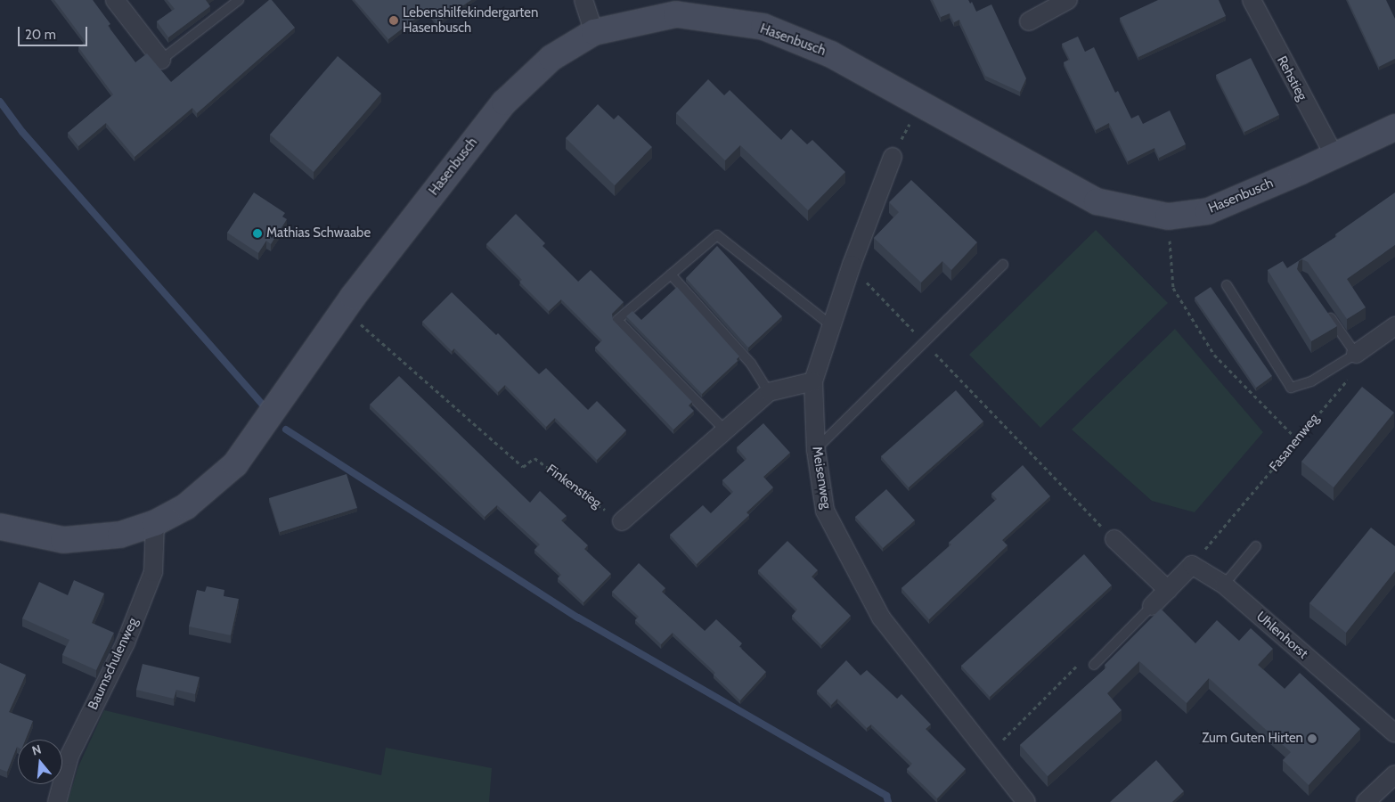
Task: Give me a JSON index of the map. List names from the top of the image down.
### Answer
{
  "streets": {
    "main road": ["Hasenbusch"],
    "street": [
      "Rehstieg",
      "Meisenweg",
      "Uhlenhorst",
      "Baumschulenweg"
    ],
    "path": ["Fasanenweg", "Finkenstieg"]
  },
  "crossings": [
    ["Hasenbusch", "Rehstieg"],
    ["Hasenbusch", "Finkenstieg"],
    ["Hasenbusch", "Baumschulenweg"],
    ["Fasanenweg", "Uhlenhorst"]
  ],
  "places": ["Lebenshilfekindergarten Hasenbusch", "Mathias Schwaabe", "Zum Guten Hirten"],
  "scale_bar": "20 m",
  "north": "top"
}
